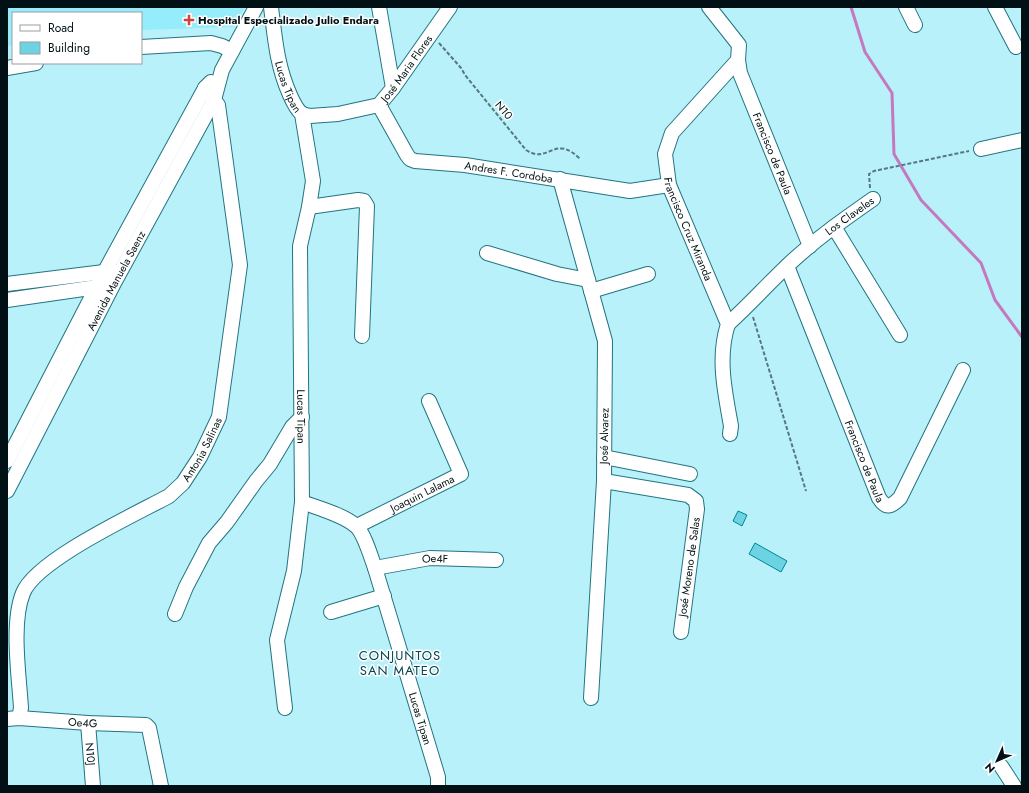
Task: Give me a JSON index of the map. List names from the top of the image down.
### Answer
{
  "streets": {
    "street": [
      "José Maria Flores",
      "Lucas Tipan",
      "Francisco de Paula",
      "Andres F. Cordoba",
      "Los Claveles",
      "Francisco Cruz Miranda",
      "Avenida Manuela Saenz",
      "José Alvarez",
      "Antonia Salinas",
      "Joaquin Lalama",
      "Oe4F",
      "José Moreno de Salas",
      "Oe4G",
      "N10J"
    ],
    "path": ["N10"]
  },
  "crossings": [
    ["José Maria Flores", "Lucas Tipan"],
    ["José Maria Flores", "N10"],
    ["José Maria Flores", "Andres F. Cordoba"],
    ["Lucas Tipan", "Joaquin Lalama"],
    ["Lucas Tipan", "Oe4F"],
    ["Francisco de Paula", "Los Claveles"],
    ["Francisco de Paula", "Francisco Cruz Miranda"],
    ["Andres F. Cordoba", "Francisco Cruz Miranda"],
    ["Andres F. Cordoba", "José Alvarez"],
    ["Los Claveles", "Francisco Cruz Miranda"],
    ["Avenida Manuela Saenz", "Antonia Salinas"],
    ["José Alvarez", "José Moreno de Salas"],
    ["Antonia Salinas", "Oe4G"],
    ["Oe4G", "N10J"]
  ],
  "districts": ["CONJUNTOS SAN MATEO"],
  "places": {
    "health": ["Hospital Especializado Julio Endara"]
  },
  "legend": ["Road", "Building"],
  "north": "bottom left"
}
